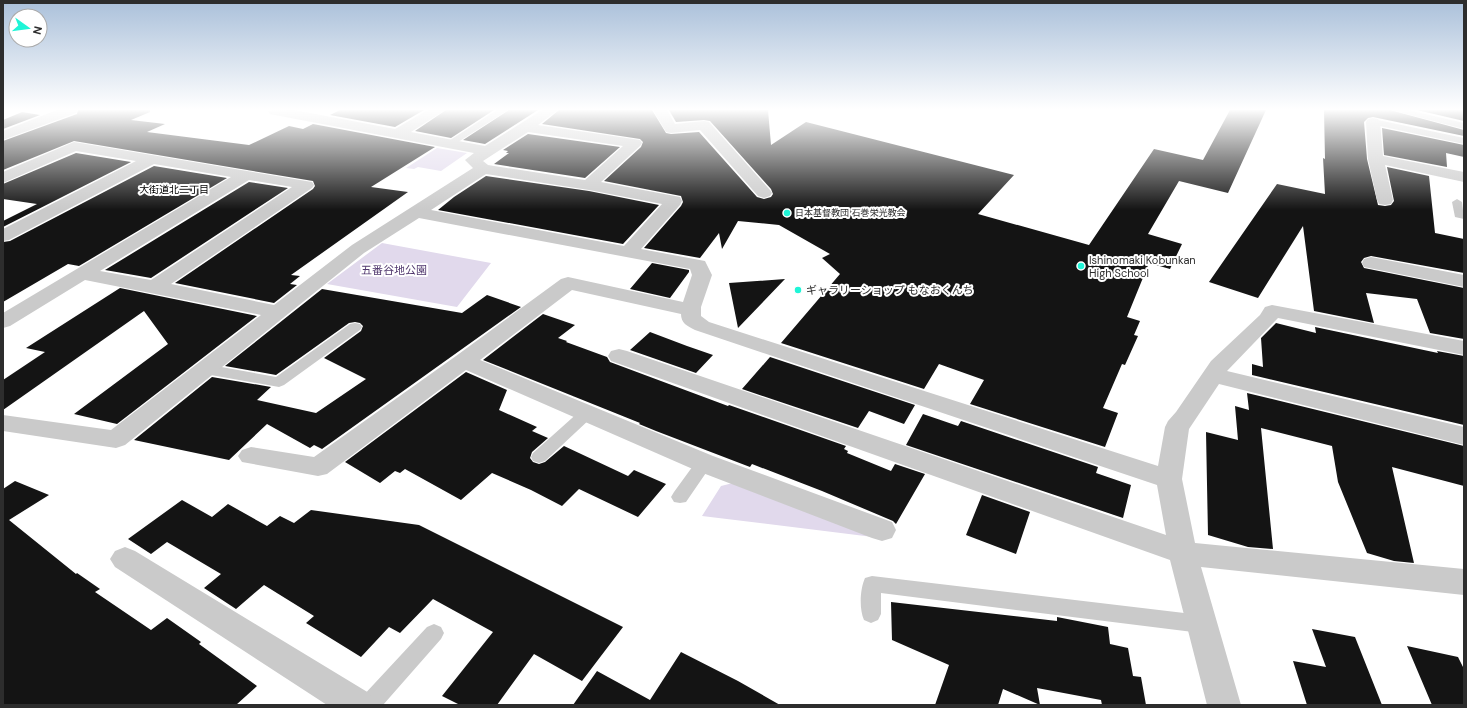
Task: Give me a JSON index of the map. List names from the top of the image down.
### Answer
{
  "districts": ["大街道北二丁目"],
  "parks": ["五番谷地公園"],
  "places": ["日本基督教団 石巻栄光教会", "Ishinomaki Kobunkan High School", "ギャラリーショップ もなおくんち"],
  "north": "right"
}
